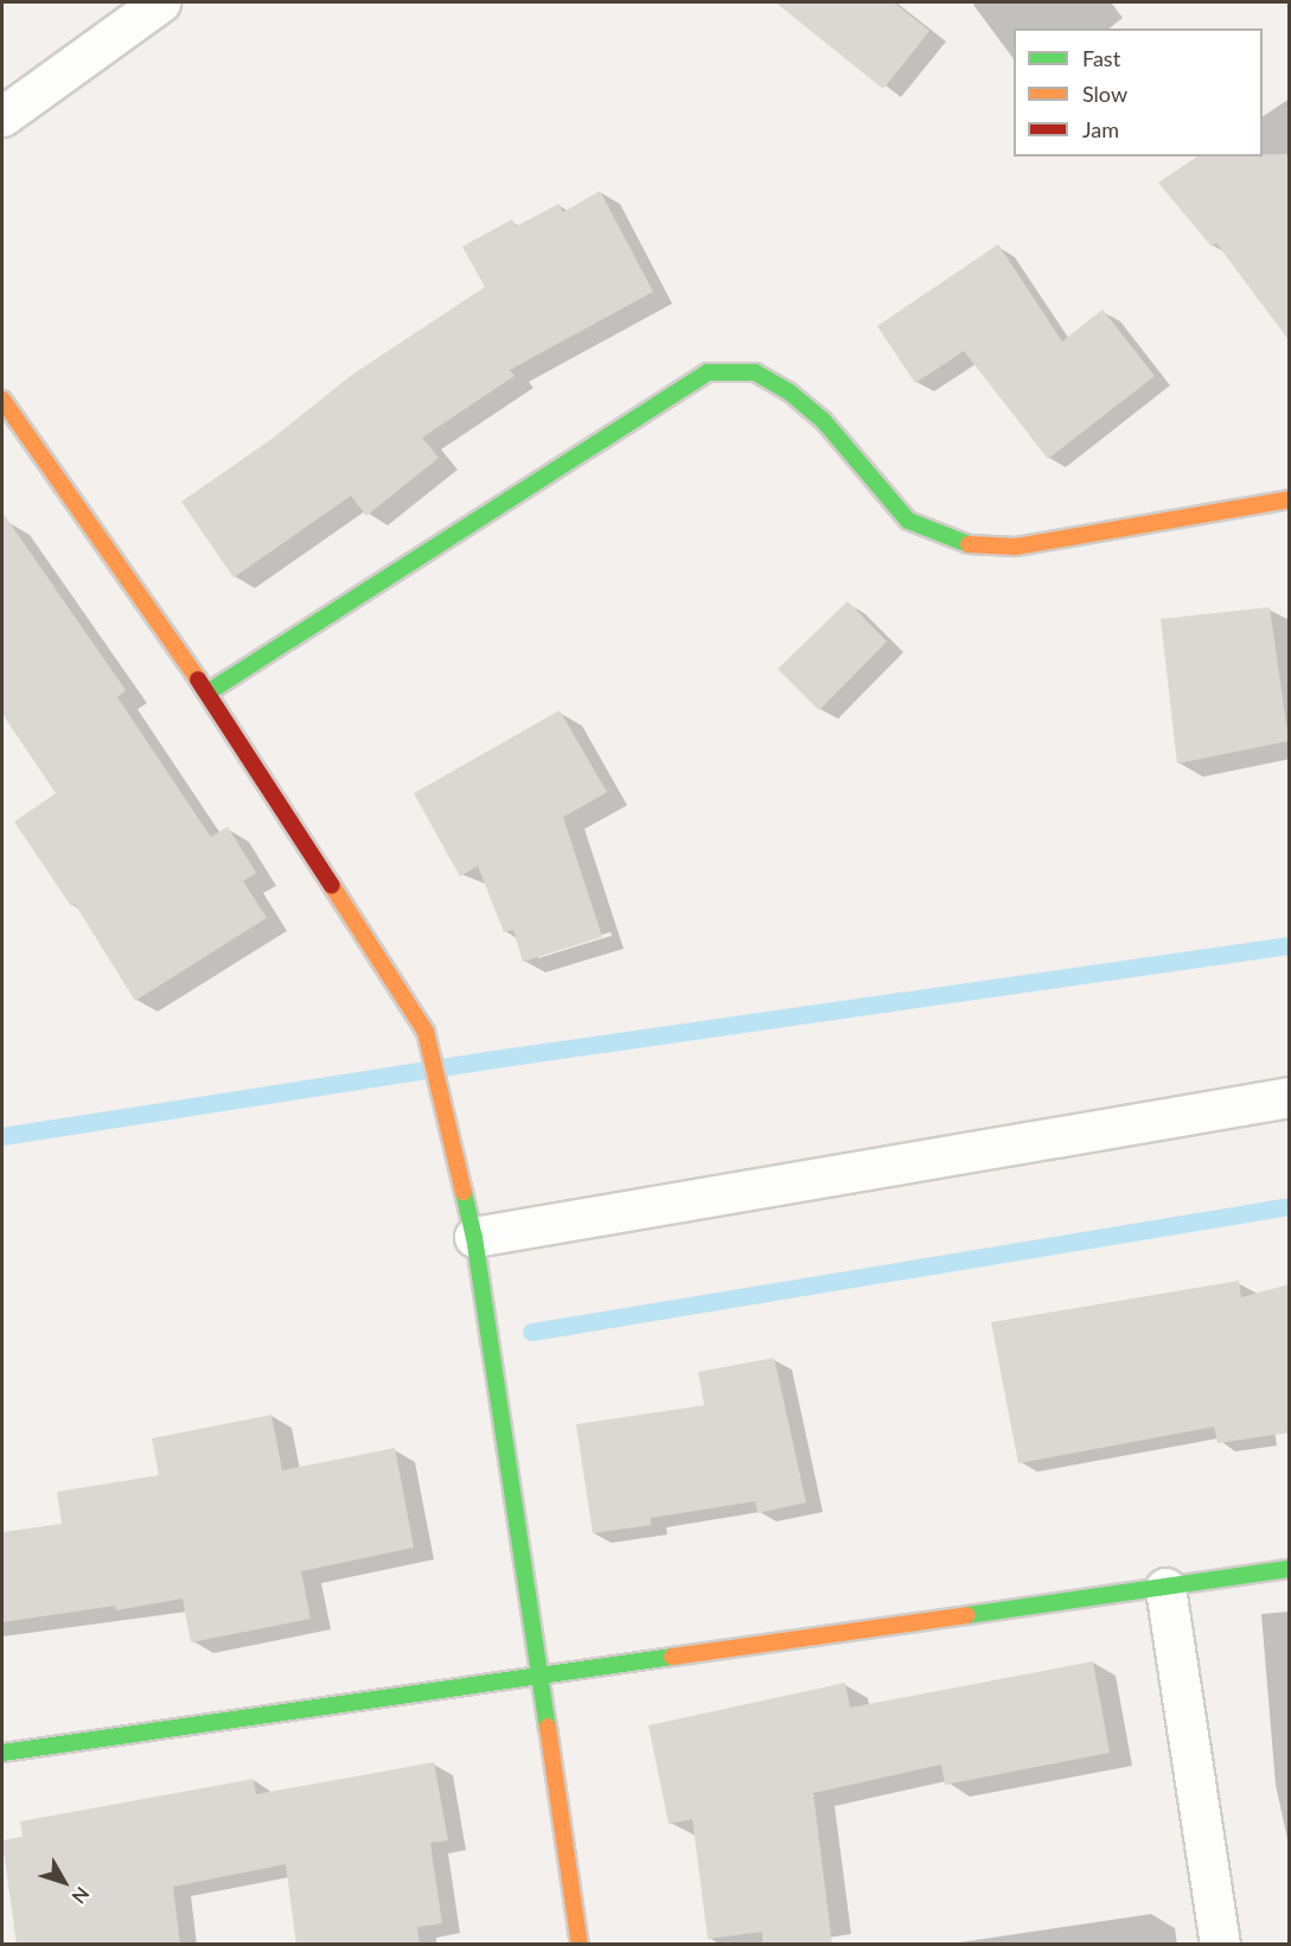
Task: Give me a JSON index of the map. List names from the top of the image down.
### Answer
{
  "legend": ["Fast", "Slow", "Jam"],
  "north": "bottom right"
}
